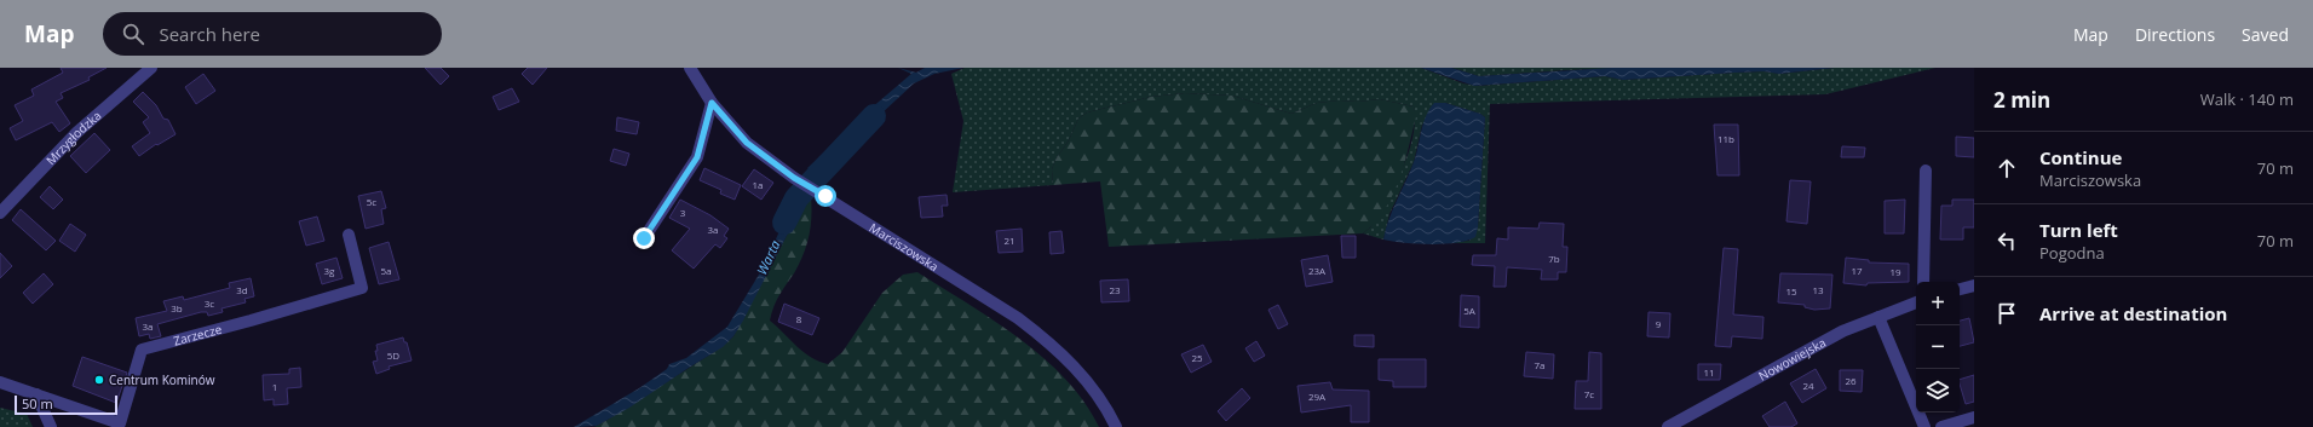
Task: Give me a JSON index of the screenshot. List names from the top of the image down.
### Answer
{
  "streets": {
    "street": [
      "Mrzygłodzka",
      "Marciszowska",
      "Zarzecze",
      "Nowowiejska"
    ]
  },
  "water": ["Warta"],
  "places": ["Centrum Kominów"],
  "house_numbers": [
    "11b",
    "1a",
    "5c",
    "3",
    "3a",
    "21",
    "7b",
    "3g",
    "5a",
    "23A",
    "17",
    "19",
    "3d",
    "23",
    "13",
    "15",
    "3c",
    "3b",
    "5A",
    "8",
    "9",
    "3a",
    "5D",
    "25",
    "7a",
    "11",
    "26",
    "24",
    "1",
    "7c",
    "29A"
  ],
  "scale_bar": "50 m",
  "page": {
    "header": "Map",
    "search": "Search here",
    "nav": ["Map", "Directions", "Saved"],
    "heading": ["2 min", "Walk · 140 m"],
    "list": [
      ["Continue", "Marciszowska", "70 m"],
      ["Turn left", "Pogodna", "70 m"],
      "Arrive at destination"
    ],
    "map_buttons": ["+", "−"],
    "scale": "50 m"
  }
}
